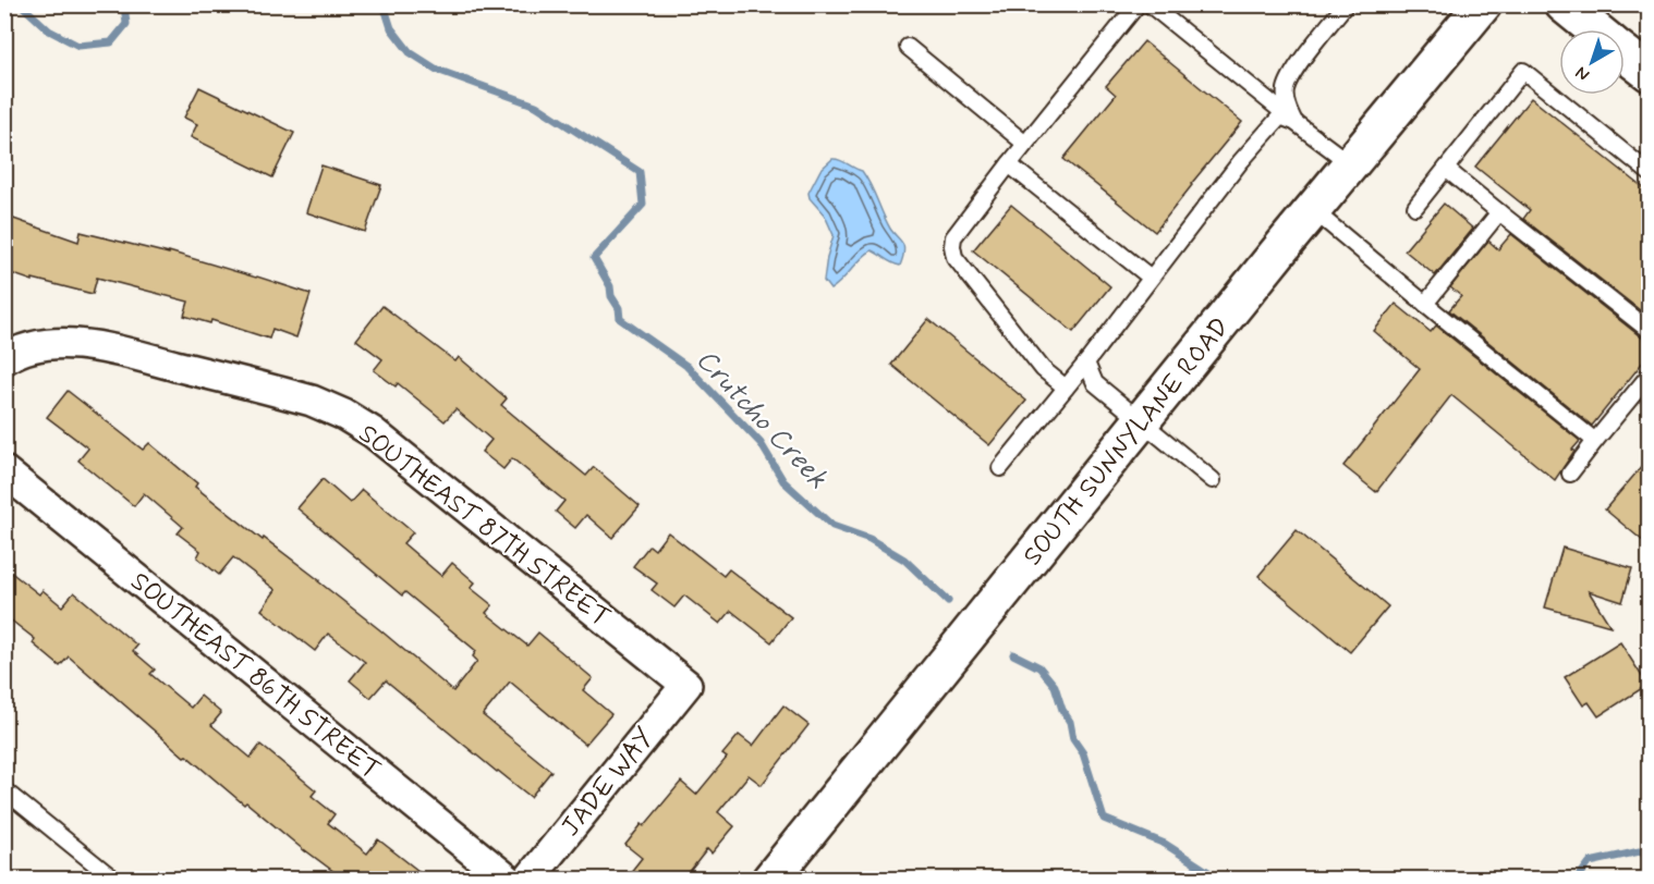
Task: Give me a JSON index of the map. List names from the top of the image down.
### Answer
{
  "streets": {
    "main road": ["SOUTH SUNNYLANE ROAD"],
    "street": ["SOUTHEAST 87TH STREET", "SOUTHEAST 86TH STREET", "JADE WAY"]
  },
  "crossings": [
    ["SOUTHEAST 87TH STREET", "JADE WAY"]
  ],
  "water": ["Crutcho Creek"],
  "north": "bottom left"
}
